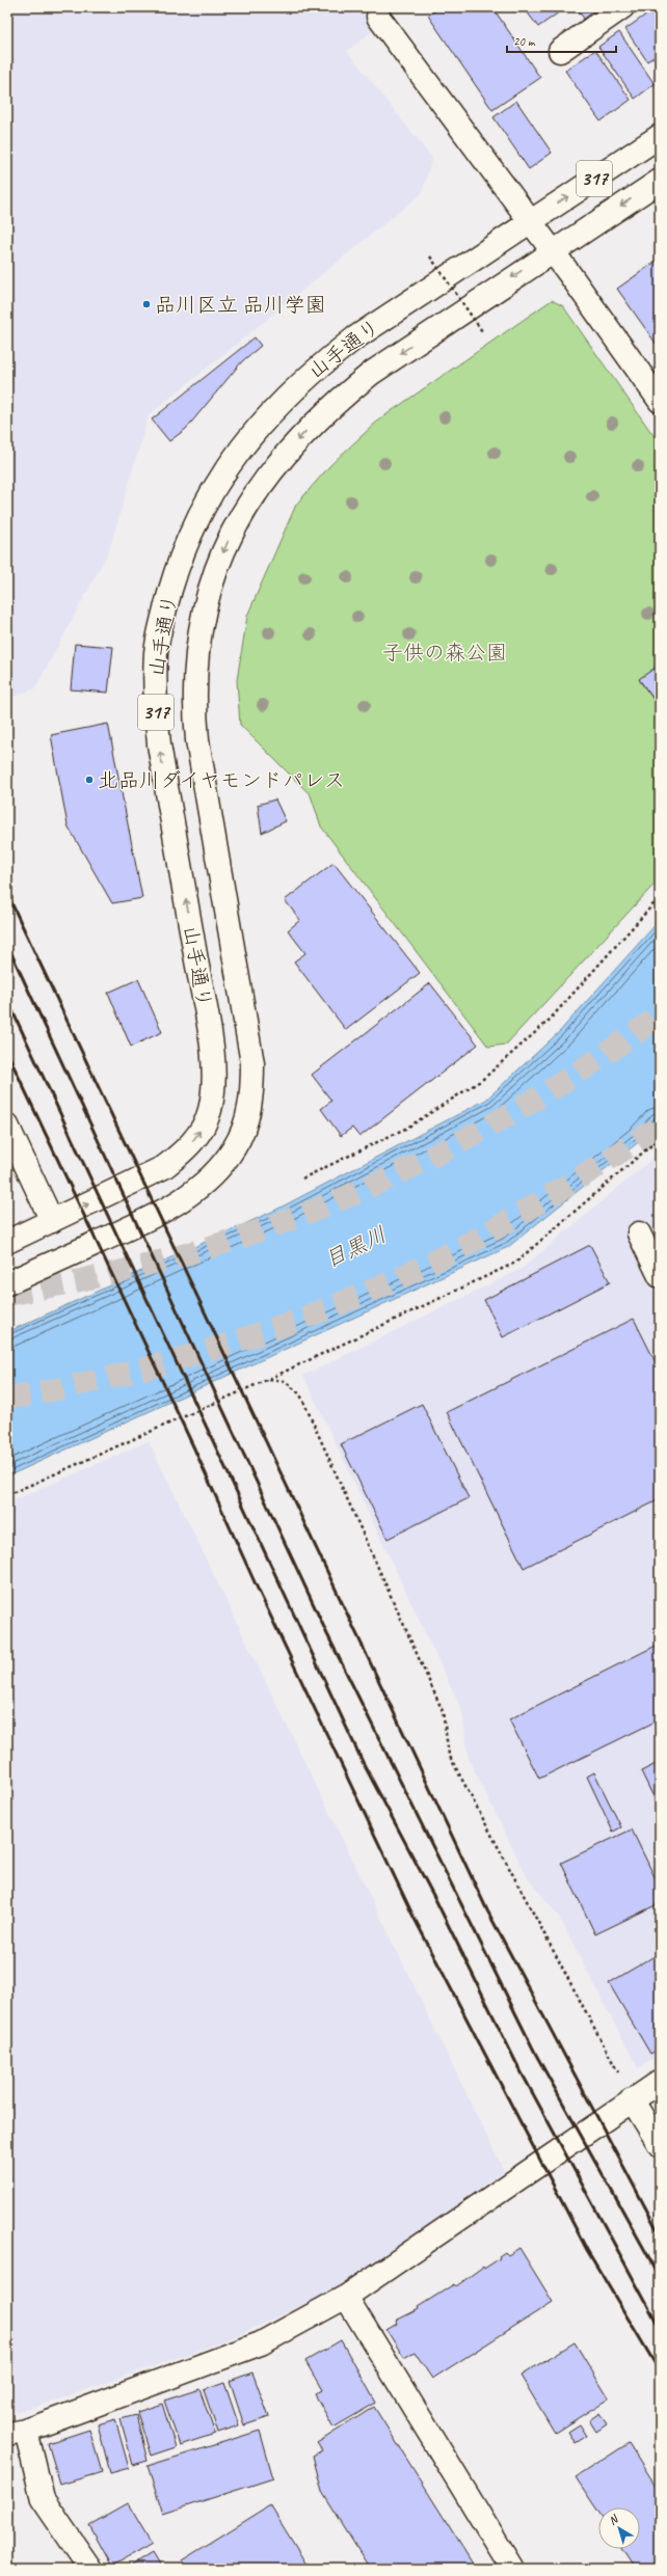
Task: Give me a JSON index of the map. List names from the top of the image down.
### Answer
{
  "streets": {
    "main road": ["317", "山手通り"]
  },
  "water": ["目黒川"],
  "parks": ["子供の森公園"],
  "places": ["品川区立 品川学園", "北品川ダイヤモンドパレス"],
  "scale_bar": "20 m",
  "north": "top left"
}
